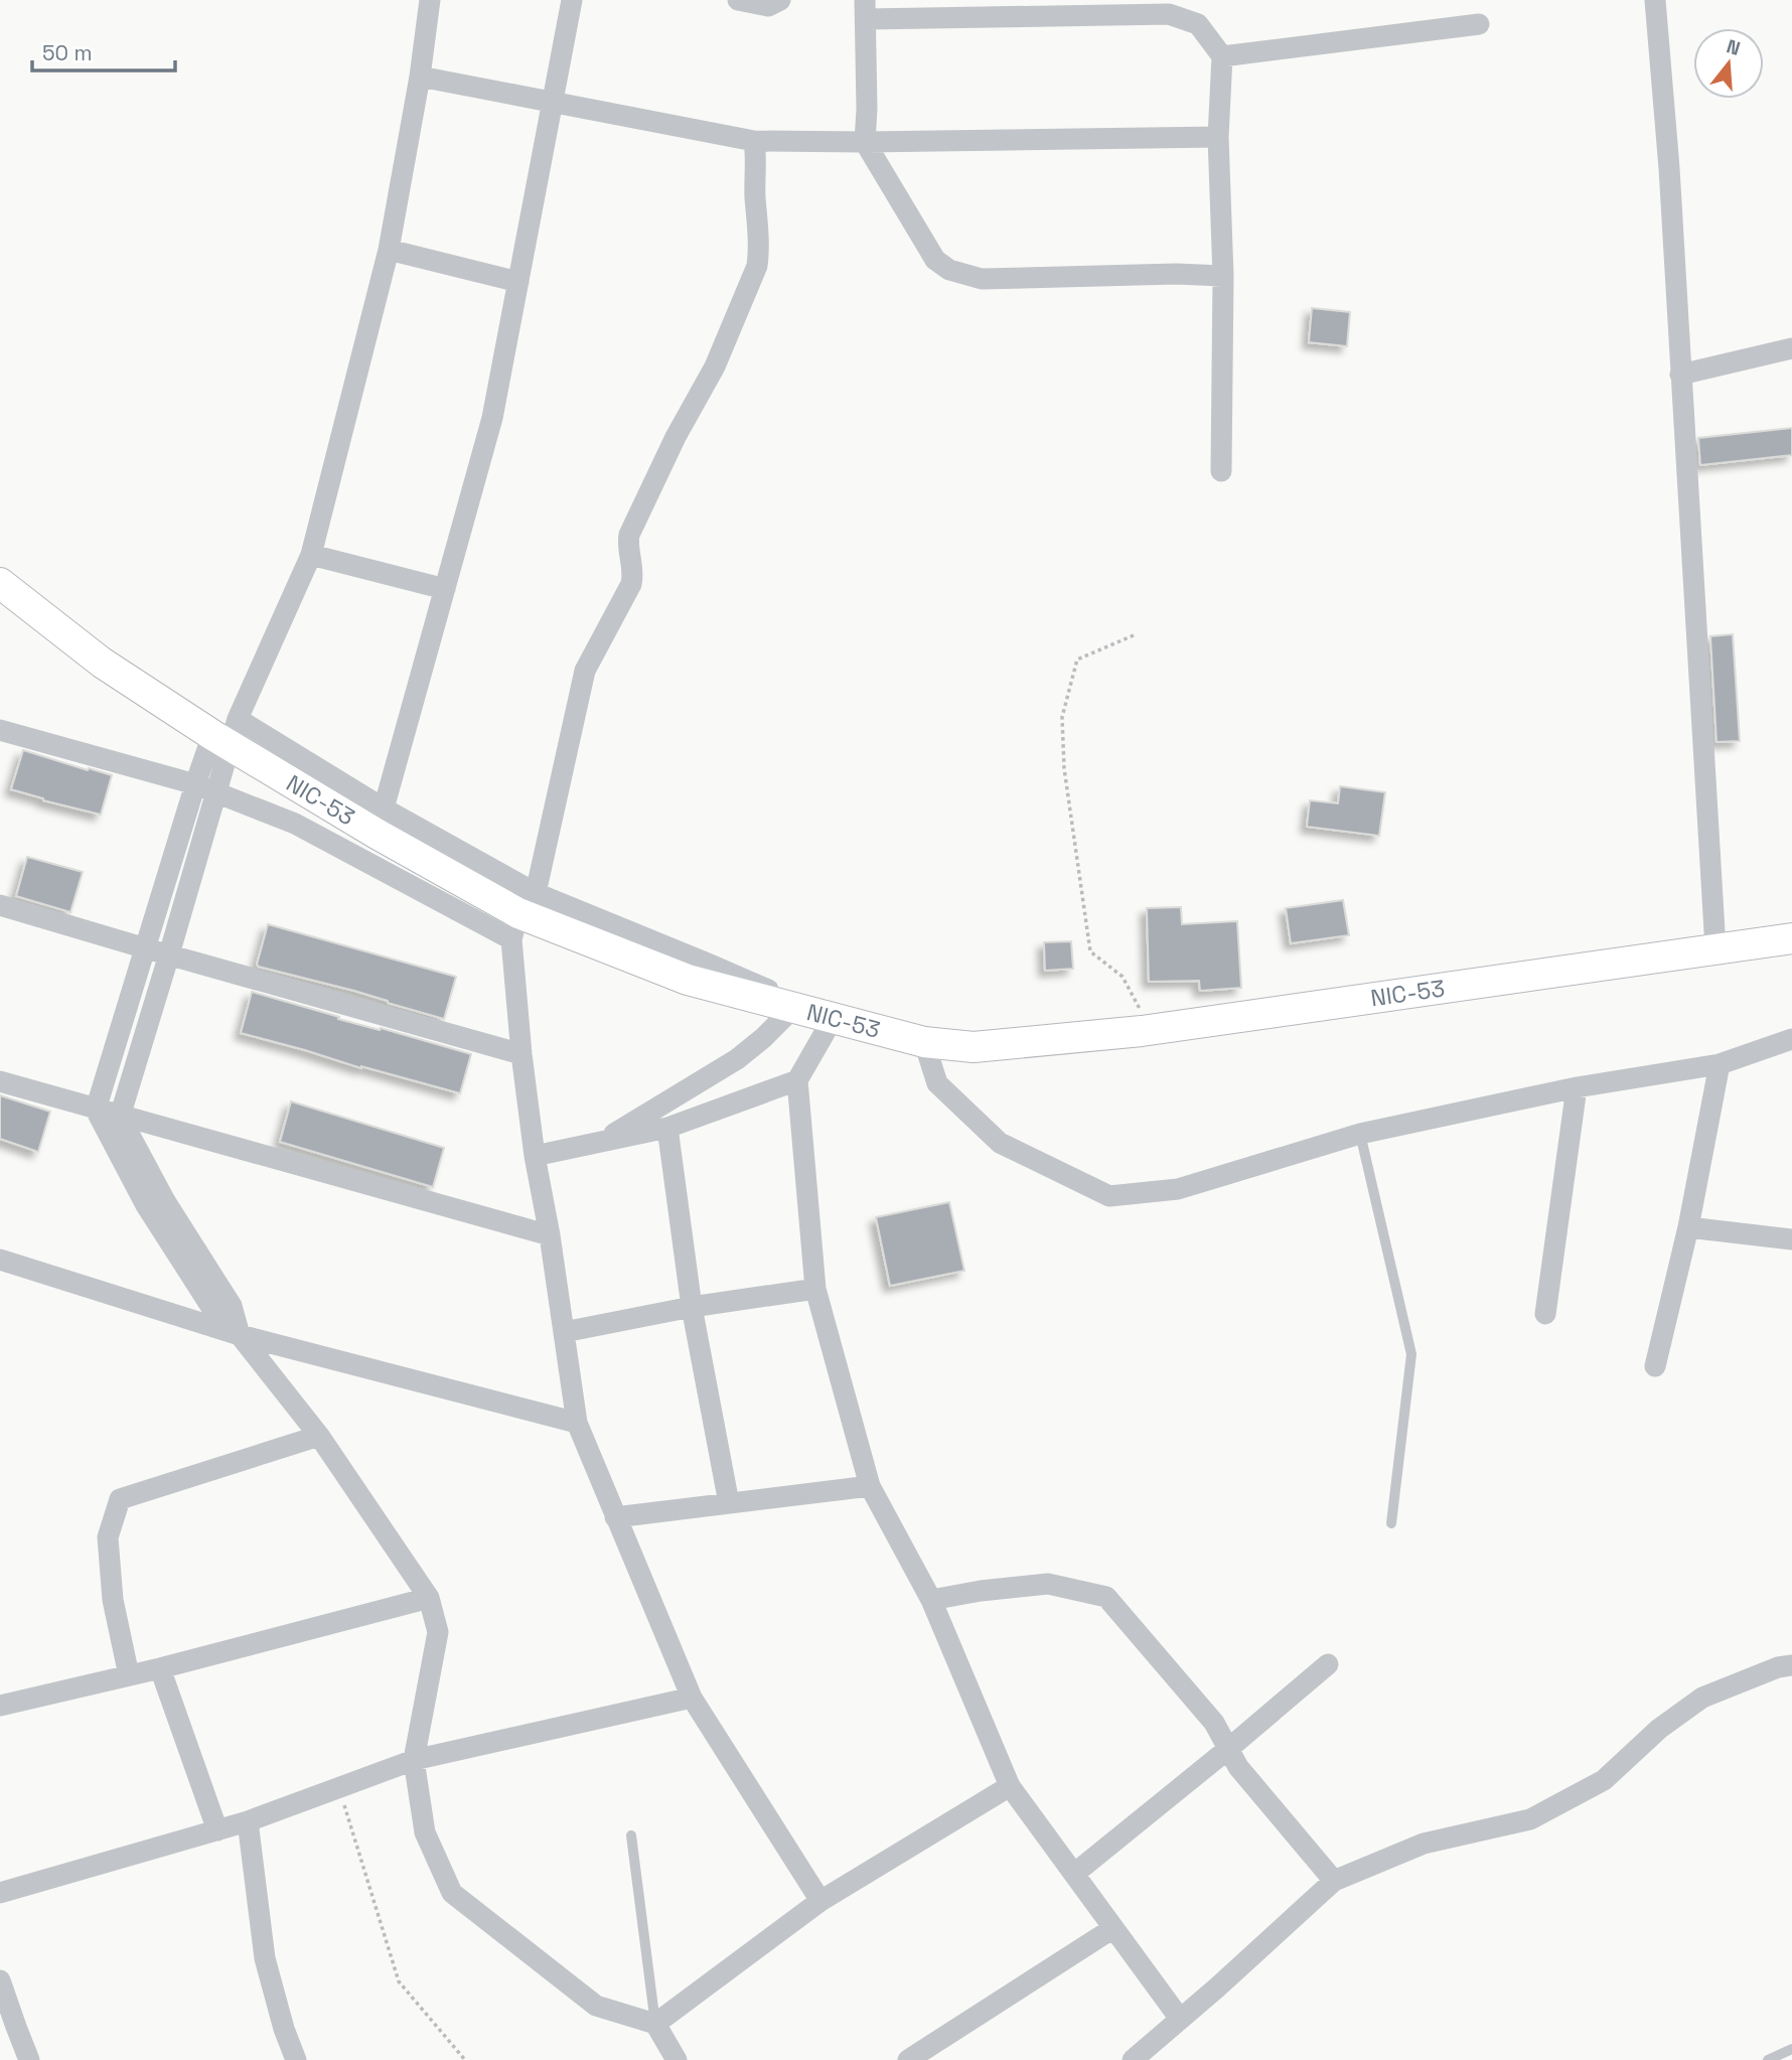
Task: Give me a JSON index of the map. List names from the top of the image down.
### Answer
{
  "streets": {
    "main road": ["NIC-53"]
  },
  "scale_bar": "50 m",
  "north": "top"
}
